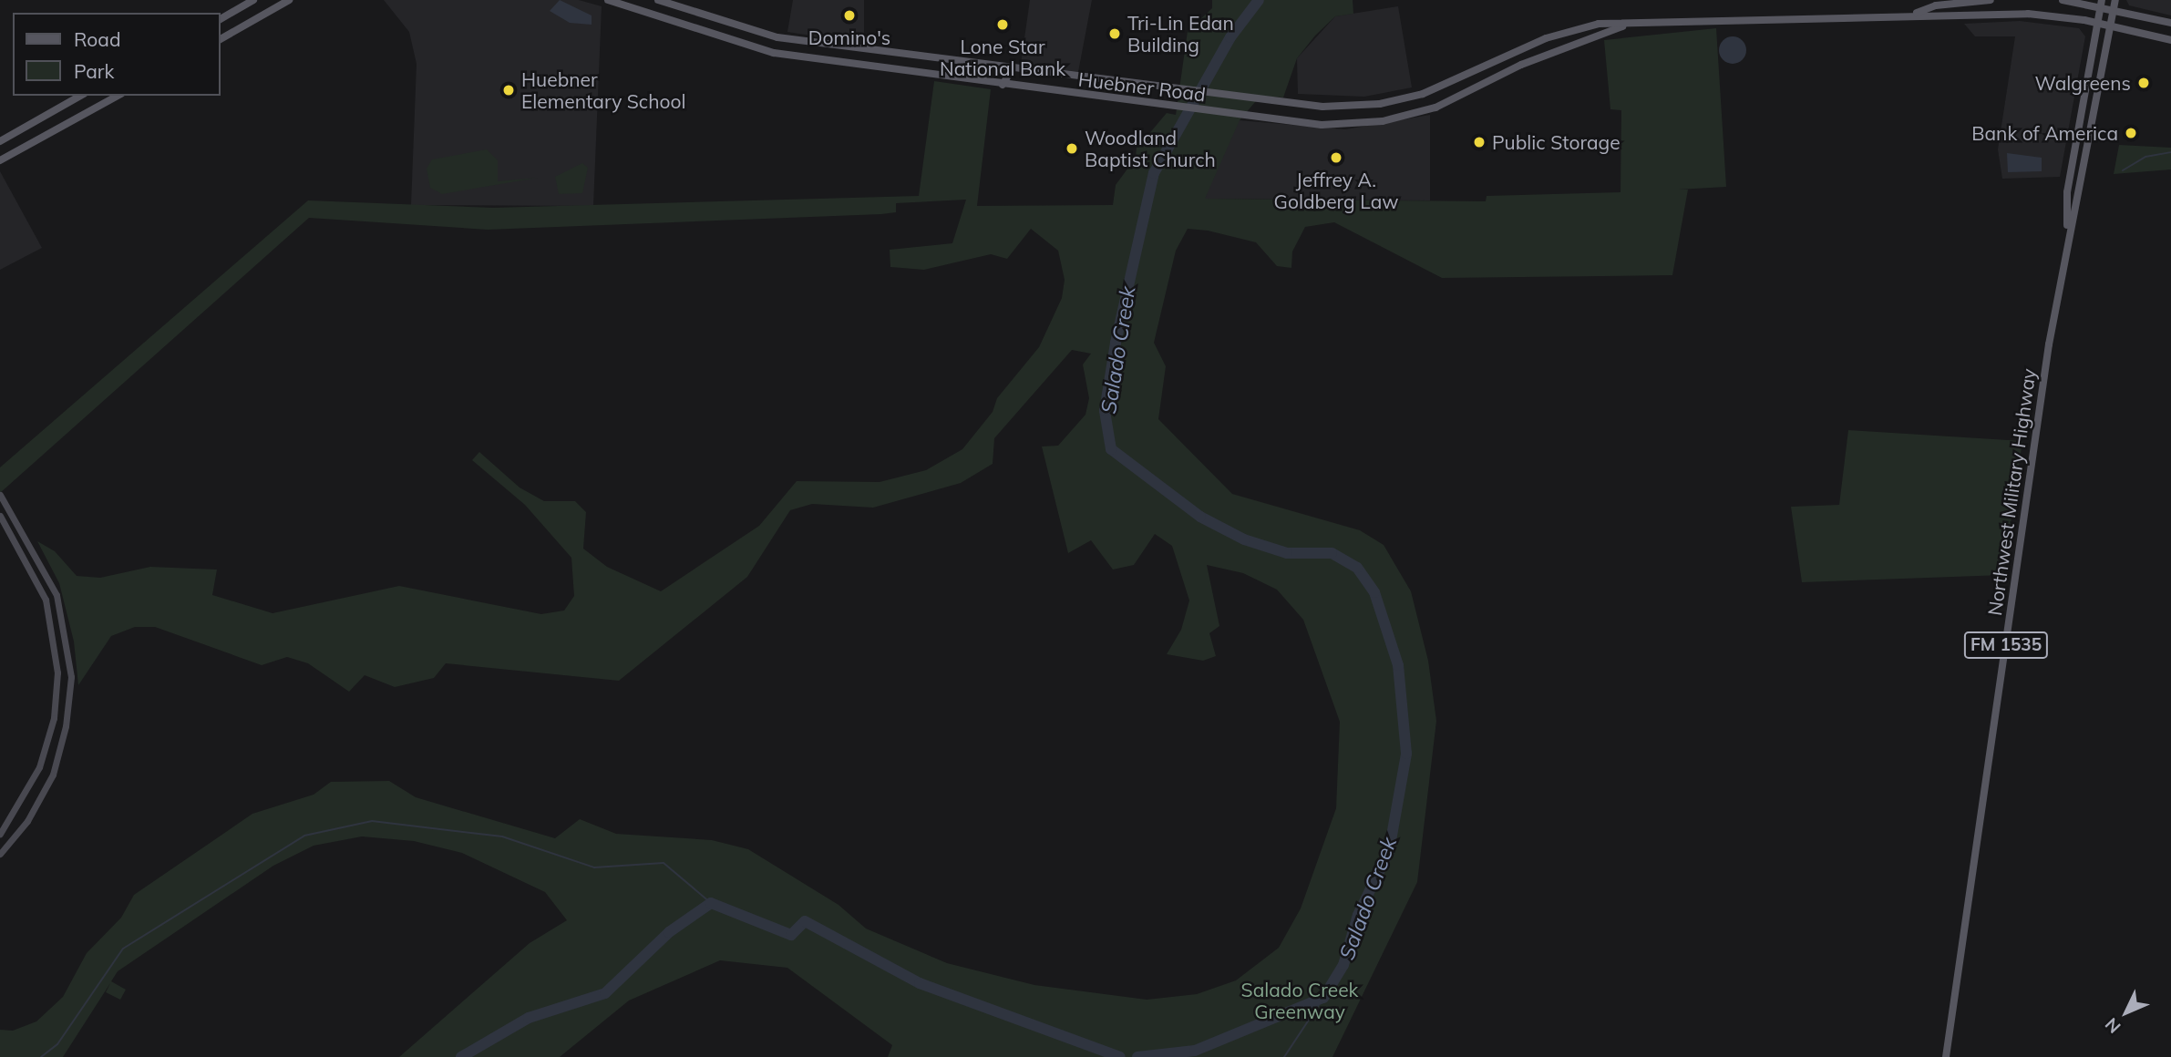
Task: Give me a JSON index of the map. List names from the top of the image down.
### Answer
{
  "streets": {
    "main road": ["Huebner Road", "Northwest Military Highway", "FM 1535"]
  },
  "crossings": [
    ["Huebner Road", "Northwest Military Highway"]
  ],
  "water": ["Salado Creek"],
  "parks": ["Salado Creek Greenway"],
  "places": [
    "Domino's",
    "Lone Star National Bank",
    "Tri-Lin Edan Building",
    "Walgreens",
    "Huebner Elementary School",
    "Bank of America",
    "Public Storage",
    "Woodland Baptist Church",
    "Jeffrey A. Goldberg Law"
  ],
  "legend": ["Road", "Park"],
  "north": "bottom left"
}
